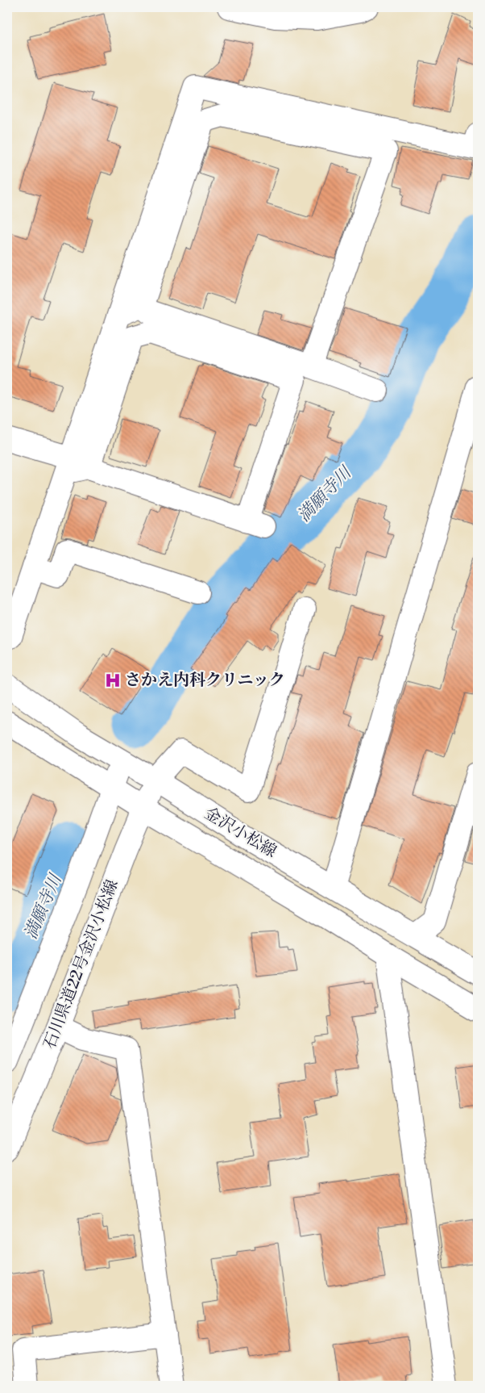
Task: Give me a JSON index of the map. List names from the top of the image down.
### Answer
{
  "streets": {
    "street": ["金沢小松線", "石川県道22号金沢小松線"]
  },
  "crossings": [
    ["金沢小松線", "石川県道22号金沢小松線"]
  ],
  "water": ["満願寺川"],
  "places": {
    "hospital": ["さかえ内科クリニック"]
  }
}
